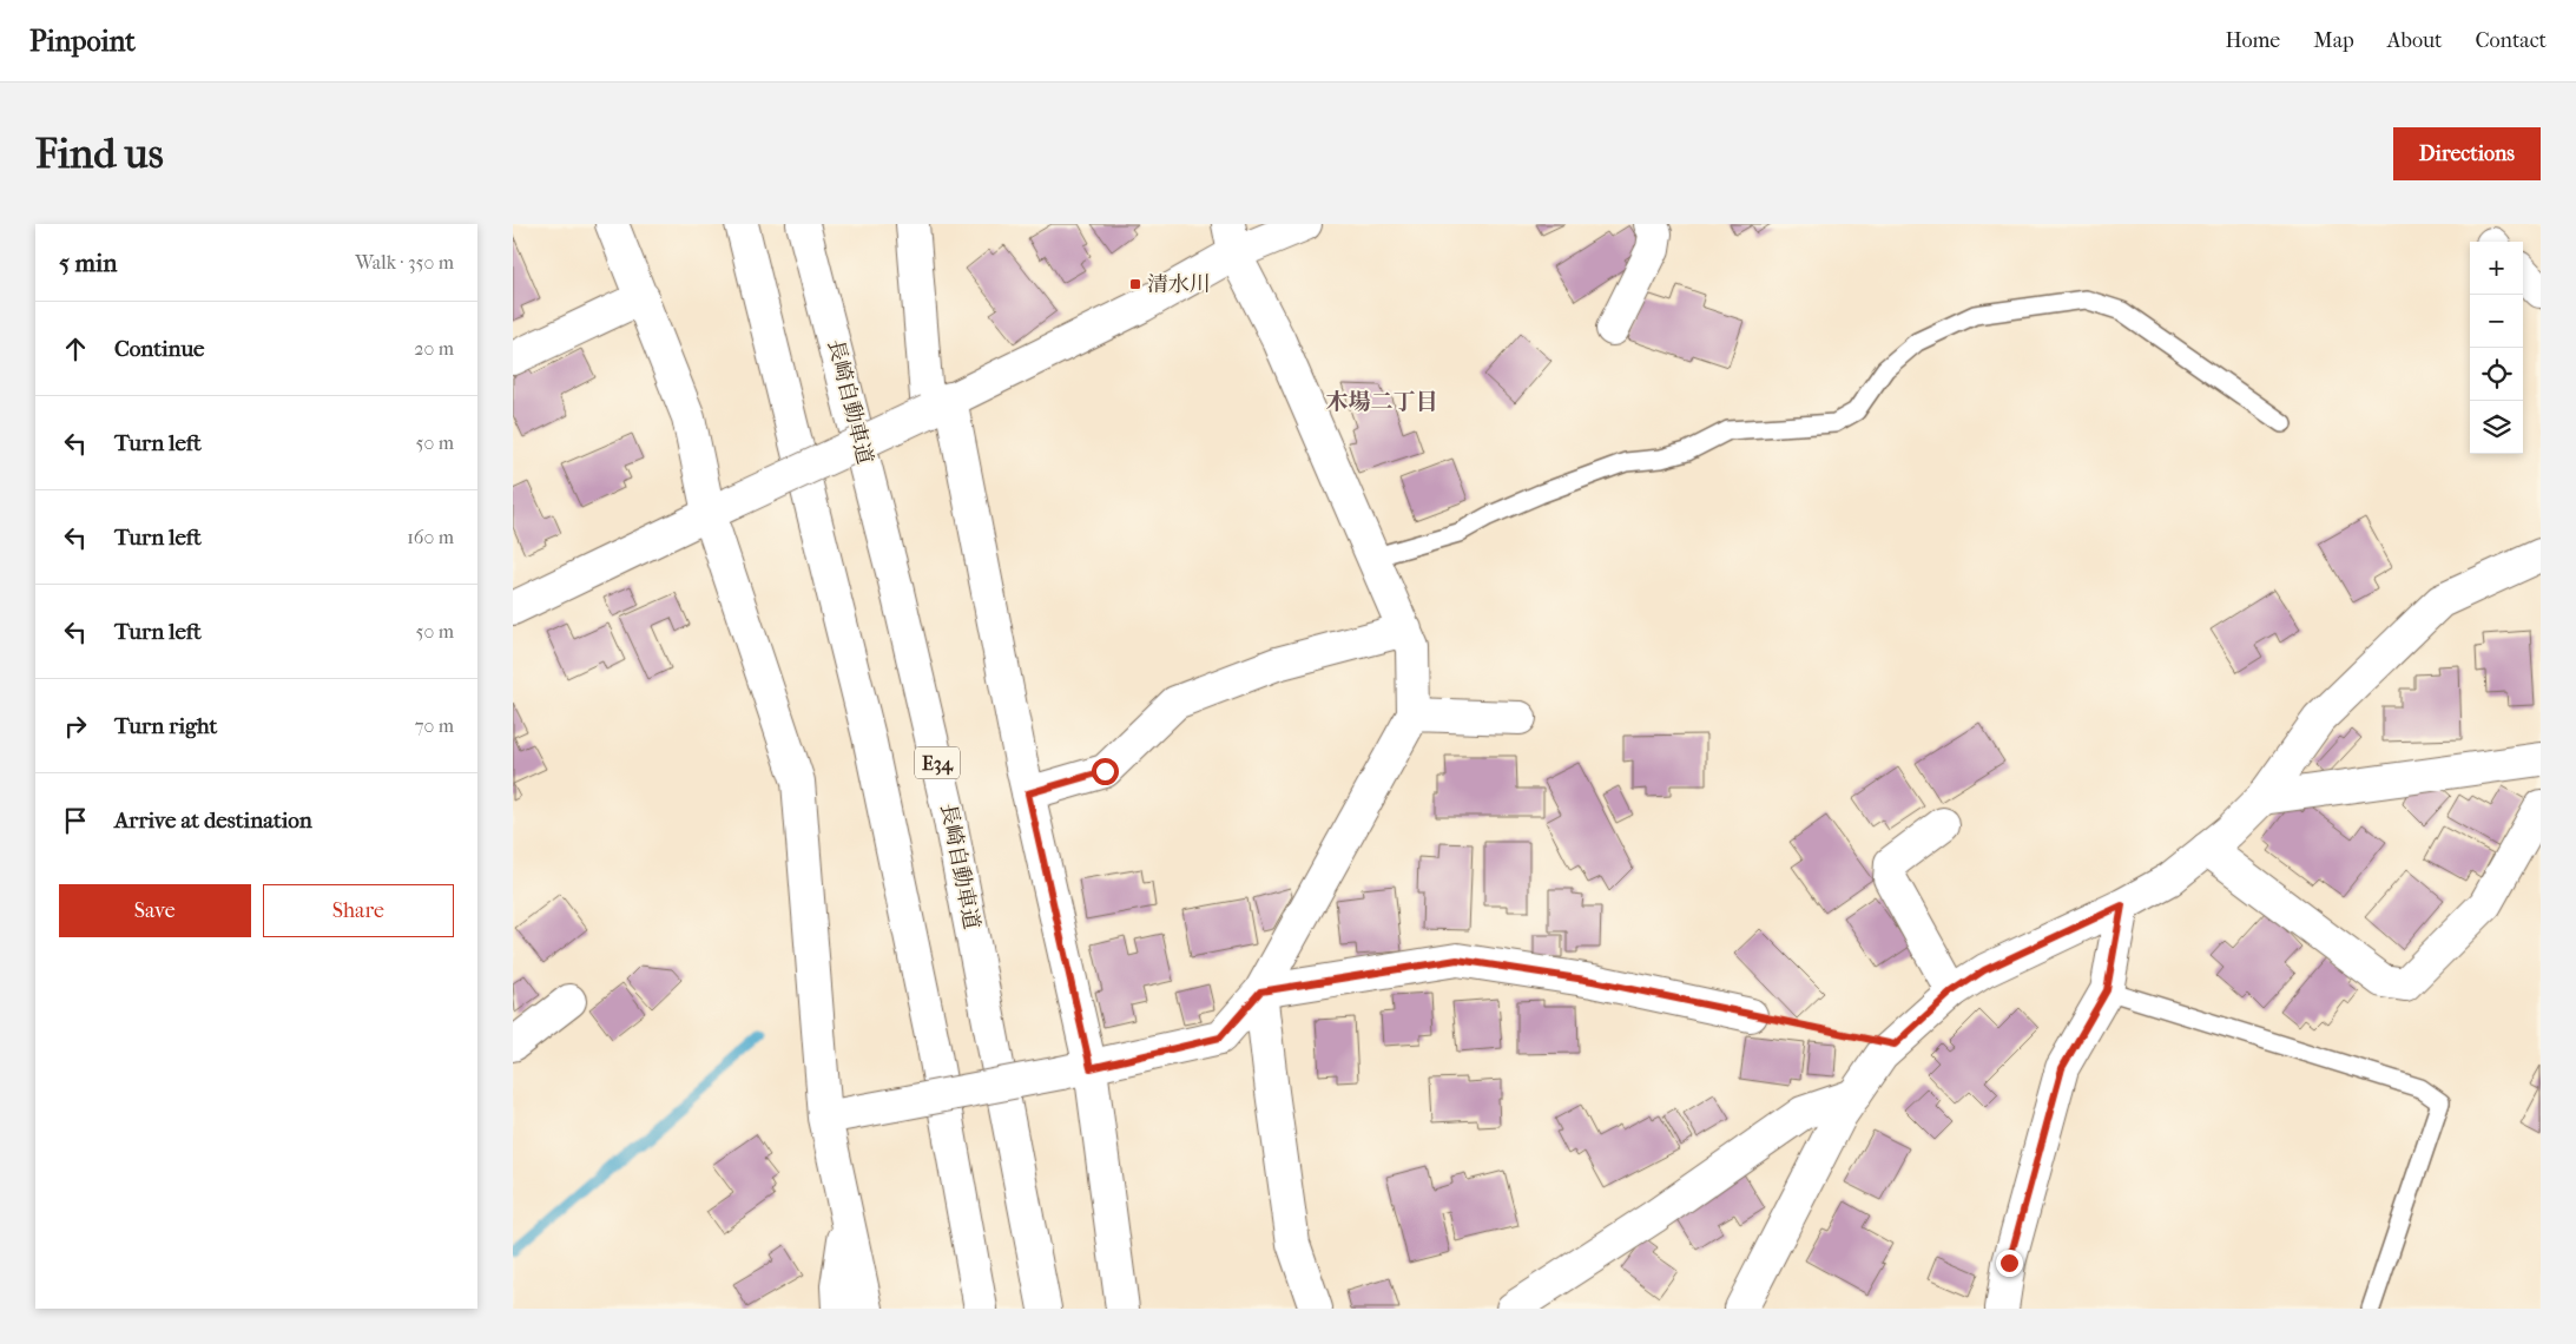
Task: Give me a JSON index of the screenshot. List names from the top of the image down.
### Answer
{
  "streets": {
    "main road": ["長崎自動車道", "E34"]
  },
  "districts": ["木場二丁目"],
  "places": {
    "transit": ["清水川"]
  },
  "page": {
    "header": "Pinpoint",
    "nav": [
      "Home",
      "Map",
      "About",
      "Contact"
    ],
    "buttons": [
      "Directions",
      ["Save", "Share"]
    ],
    "title": "Find us",
    "heading": ["5 min", "Walk · 350 m"],
    "map_buttons": ["+", "−"],
    "list": [
      ["Continue", "20 m"],
      ["Turn left", "50 m"],
      ["Turn left", "160 m"],
      ["Turn left", "50 m"],
      ["Turn right", "70 m"],
      "Arrive at destination"
    ]
  }
}
